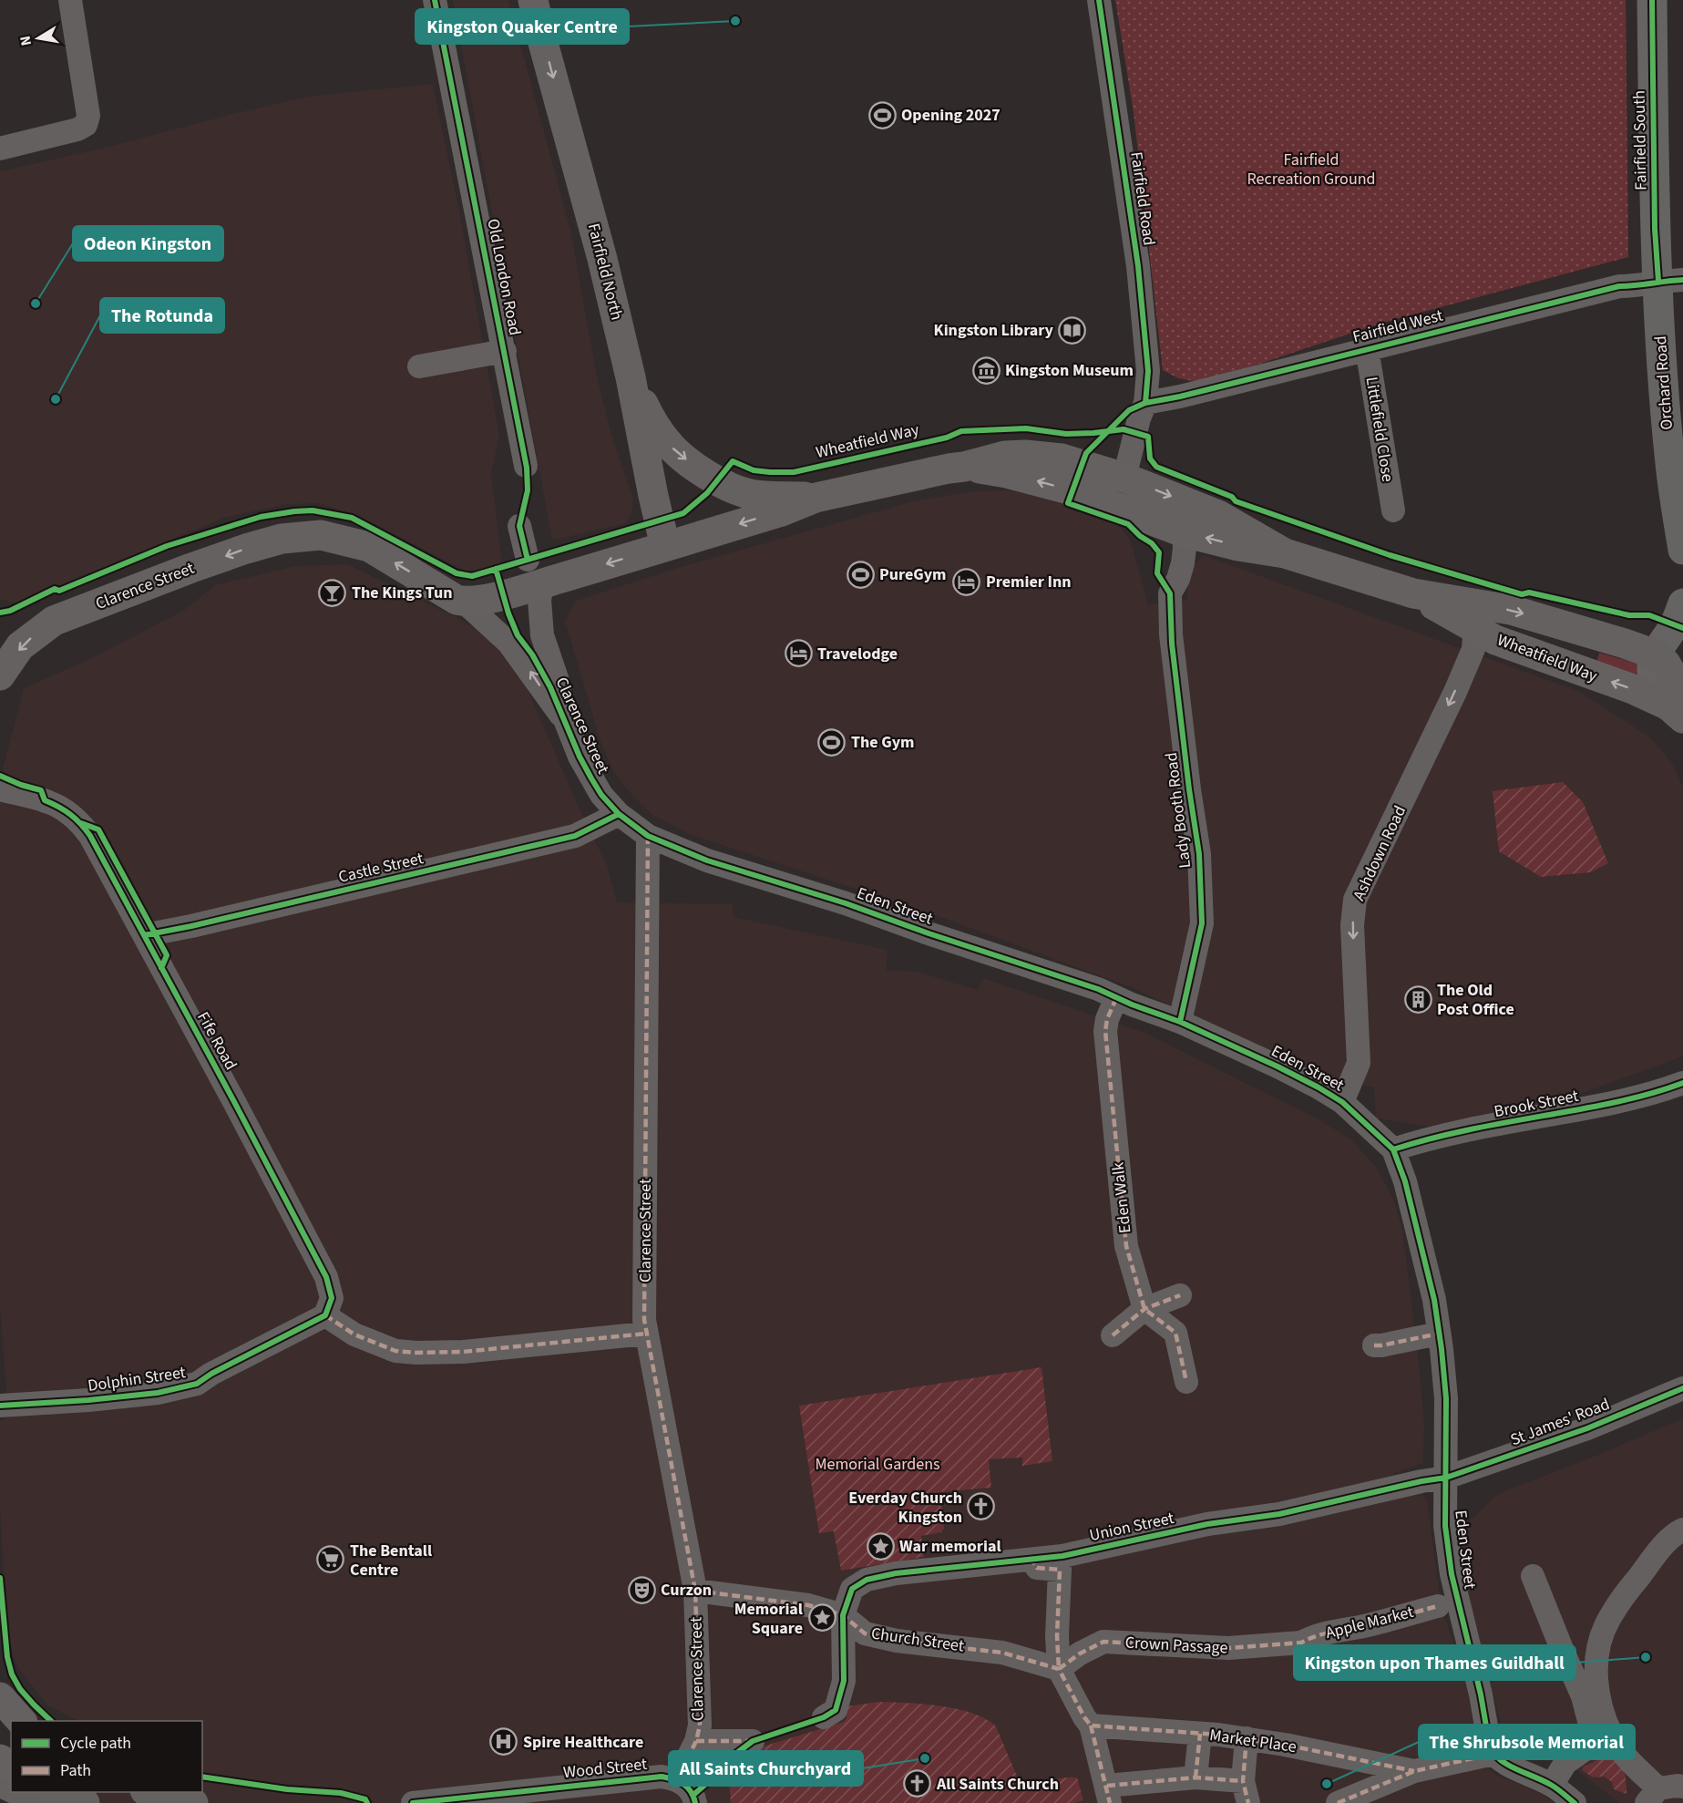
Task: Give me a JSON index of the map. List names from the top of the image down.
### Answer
{
  "streets": {
    "main road": ["Fairfield North", "Wheatfield Way", "Clarence Street"],
    "street": [
      "Fairfield South",
      "Fairfield Road",
      "Old London Road",
      "Fairfield West",
      "Orchard Road",
      "Littlefield Close",
      "Lady Booth Road",
      "Ashdown Road",
      "Castle Street",
      "Eden Street",
      "Fife Road",
      "Brook Street",
      "Eden Walk",
      "Dolphin Street",
      "St James' Road",
      "Union Street",
      "Apple Market",
      "Church Street",
      "Crown Passage",
      "Market Place",
      "Wood Street"
    ]
  },
  "crossings": [
    ["Fairfield South", "Fairfield West"],
    ["Fairfield South", "Orchard Road"],
    ["Fairfield Road", "Fairfield West"],
    ["Fairfield Road", "Wheatfield Way"],
    ["Fairfield North", "Wheatfield Way"],
    ["Fairfield West", "Orchard Road"],
    ["Fairfield West", "Littlefield Close"],
    ["Wheatfield Way", "Clarence Street"],
    ["Wheatfield Way", "Lady Booth Road"],
    ["Wheatfield Way", "Ashdown Road"],
    ["Clarence Street", "Castle Street"],
    ["Clarence Street", "Eden Street"],
    ["Clarence Street", "Church Street"],
    ["Lady Booth Road", "Eden Street"],
    ["Ashdown Road", "Eden Street"],
    ["Castle Street", "Fife Road"],
    ["Eden Street", "Brook Street"],
    ["Eden Street", "Eden Walk"],
    ["Eden Street", "St James' Road"],
    ["Eden Street", "Union Street"],
    ["Eden Street", "Market Place"],
    ["Fife Road", "Dolphin Street"],
    ["St James' Road", "Union Street"],
    ["Union Street", "Church Street"],
    ["Apple Market", "Crown Passage"],
    ["Church Street", "Crown Passage"]
  ],
  "one_way": ["Fairfield North", "Ashdown Road"],
  "parks": ["Fairfield Recreation Ground", "Memorial Gardens"],
  "places": {
    "other": [
      "Kingston Quaker Centre",
      "Odeon Kingston",
      "The Rotunda",
      "Kingston upon Thames Guildhall",
      "All Saints Churchyard",
      "The Shrubsole Memorial"
    ],
    "sports": ["Opening 2027", "PureGym", "The Gym"],
    "library": ["Kingston Library"],
    "museum": ["Kingston Museum"],
    "hotel": ["Premier Inn", "Travelodge"],
    "bar": ["The Kings Tun"],
    "building": ["The Old Post Office"],
    "church": ["Everday Church Kingston", "All Saints Church"],
    "place": ["War memorial", "Memorial Square"],
    "supermarket": ["The Bentall Centre"],
    "theatre": ["Curzon"],
    "hospital": ["Spire Healthcare"]
  },
  "legend": ["Cycle path", "Path"],
  "north": "left"
}
